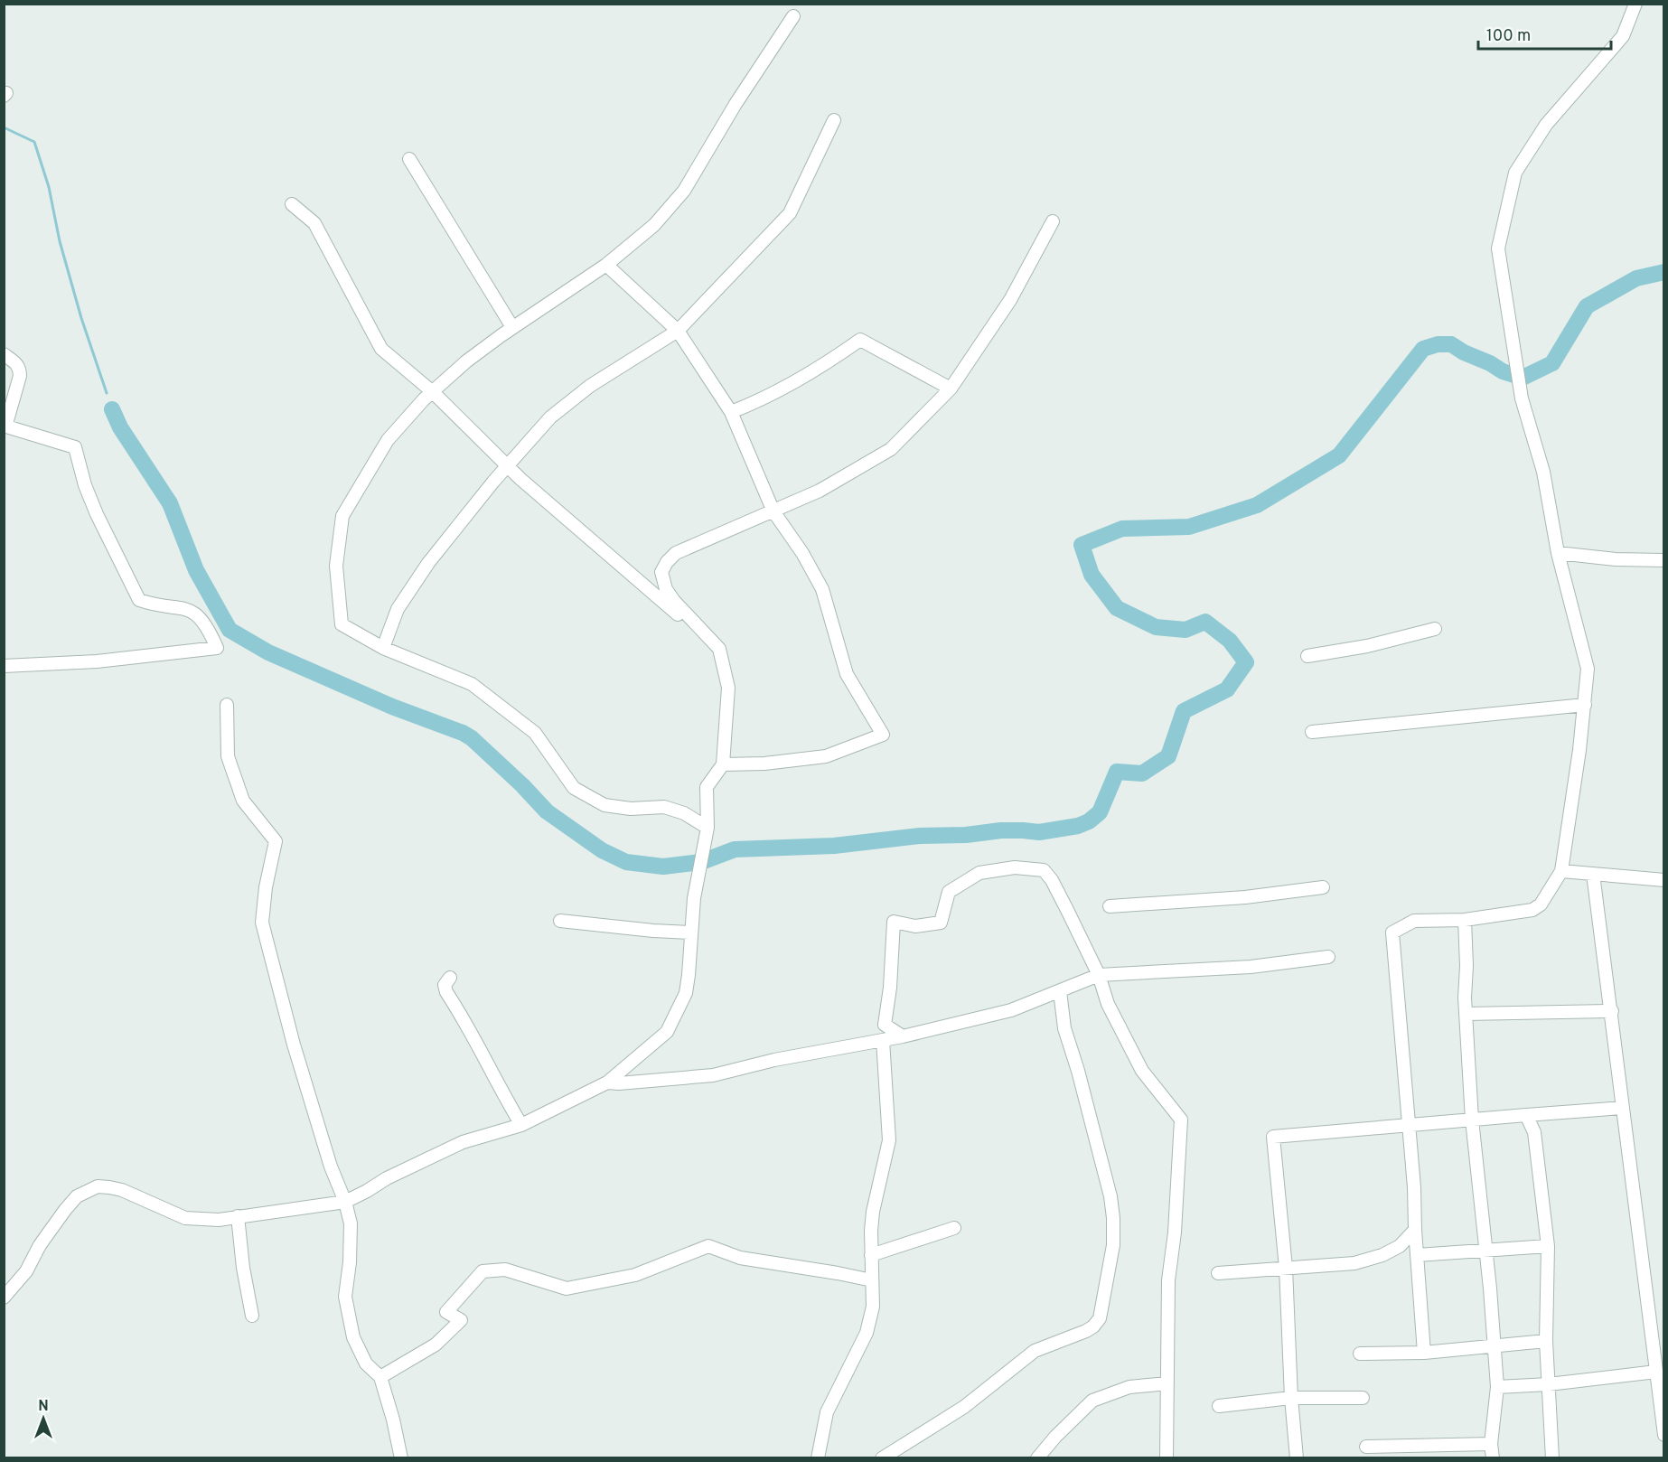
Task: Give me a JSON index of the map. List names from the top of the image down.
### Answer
{
  "scale_bar": "100 m",
  "north": "top"
}
